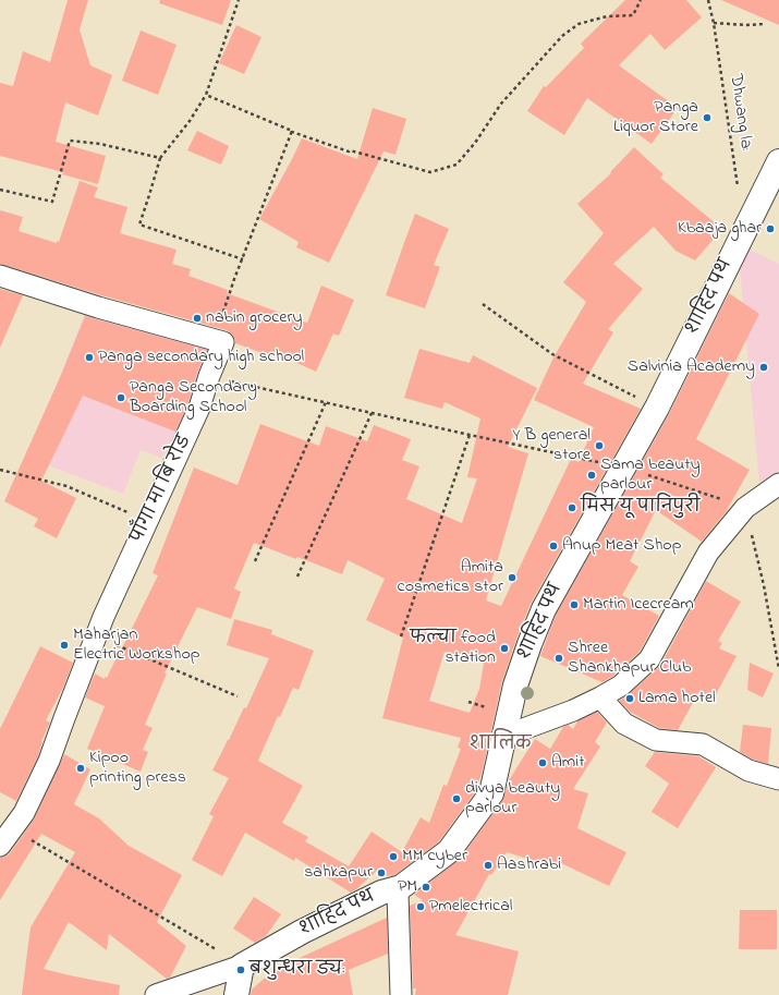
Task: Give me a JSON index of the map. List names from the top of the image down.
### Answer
{
  "streets": {
    "street": ["शाहिद पथ", "पाँगा मा बि रोड"],
    "path": ["Dhwang la:"]
  },
  "crossings": [
    ["Dhwang la:", "शाहिद पथ"]
  ],
  "districts": ["शालिक"],
  "places": [
    "Panga Liquor Store",
    "Kbaaja ghar",
    "nabin grocery",
    "Panga secondary high school",
    "Salvinia Academy",
    "Panga Secondary Boarding School",
    "Y B general store",
    "Sama beauty parlour",
    "मिस यू पानिपुरी",
    "Anup Meat Shop",
    "Amita cosmetics stor",
    "Martin Icecream",
    "Maharjan Electric Workshop",
    "फल्चा food station",
    "Shree Shankhapur Club",
    "Lama hotel",
    "Amit",
    "Kipoo printing press",
    "divya beauty parlour",
    "MM cyber",
    "Aashrabi",
    "sahkapur",
    "PM",
    "Pmelectrical",
    "बशुन्धरा ड्य:"
  ]
}
